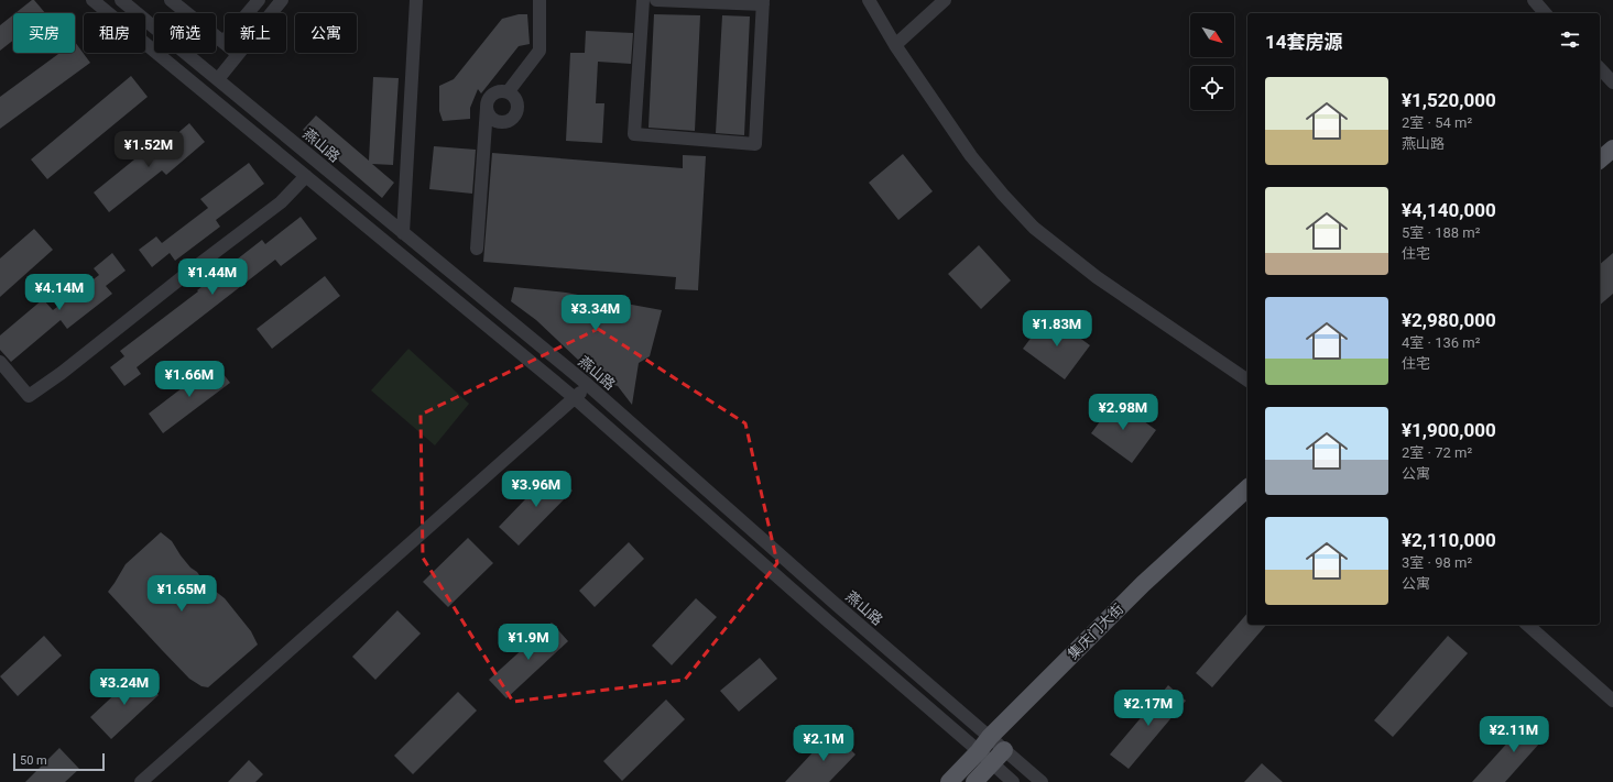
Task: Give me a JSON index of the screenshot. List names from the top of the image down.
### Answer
{
  "streets": {
    "main road": ["集庆门大街"],
    "street": ["燕山路"]
  },
  "crossings": [
    ["燕山路", "集庆门大街"]
  ],
  "scale_bar": "50 m",
  "north": "bottom right",
  "page": {
    "chip": [
      "买房",
      "租房",
      "筛选",
      "新上",
      "公寓"
    ],
    "heading": "14套房源",
    "list": [
      {
        "name": "¥1,520,000",
        "note": "2室 · 54 m² · 燕山路"
      },
      {
        "name": "¥4,140,000",
        "note": "5室 · 188 m² · 住宅"
      },
      {
        "name": "¥2,980,000",
        "note": "4室 · 136 m² · 住宅"
      },
      {
        "name": "¥1,900,000",
        "note": "2室 · 72 m² · 公寓"
      },
      {
        "name": "¥2,110,000",
        "note": "3室 · 98 m² · 公寓"
      }
    ],
    "price": [
      "¥1.52M",
      "¥1.44M",
      "¥4.14M",
      "¥3.34M",
      "¥1.83M",
      "¥1.66M",
      "¥2.98M",
      "¥3.96M",
      "¥1.65M",
      "¥1.9M",
      "¥3.24M",
      "¥2.17M",
      "¥2.11M",
      "¥2.1M"
    ],
    "scale": "50 m"
  }
}
